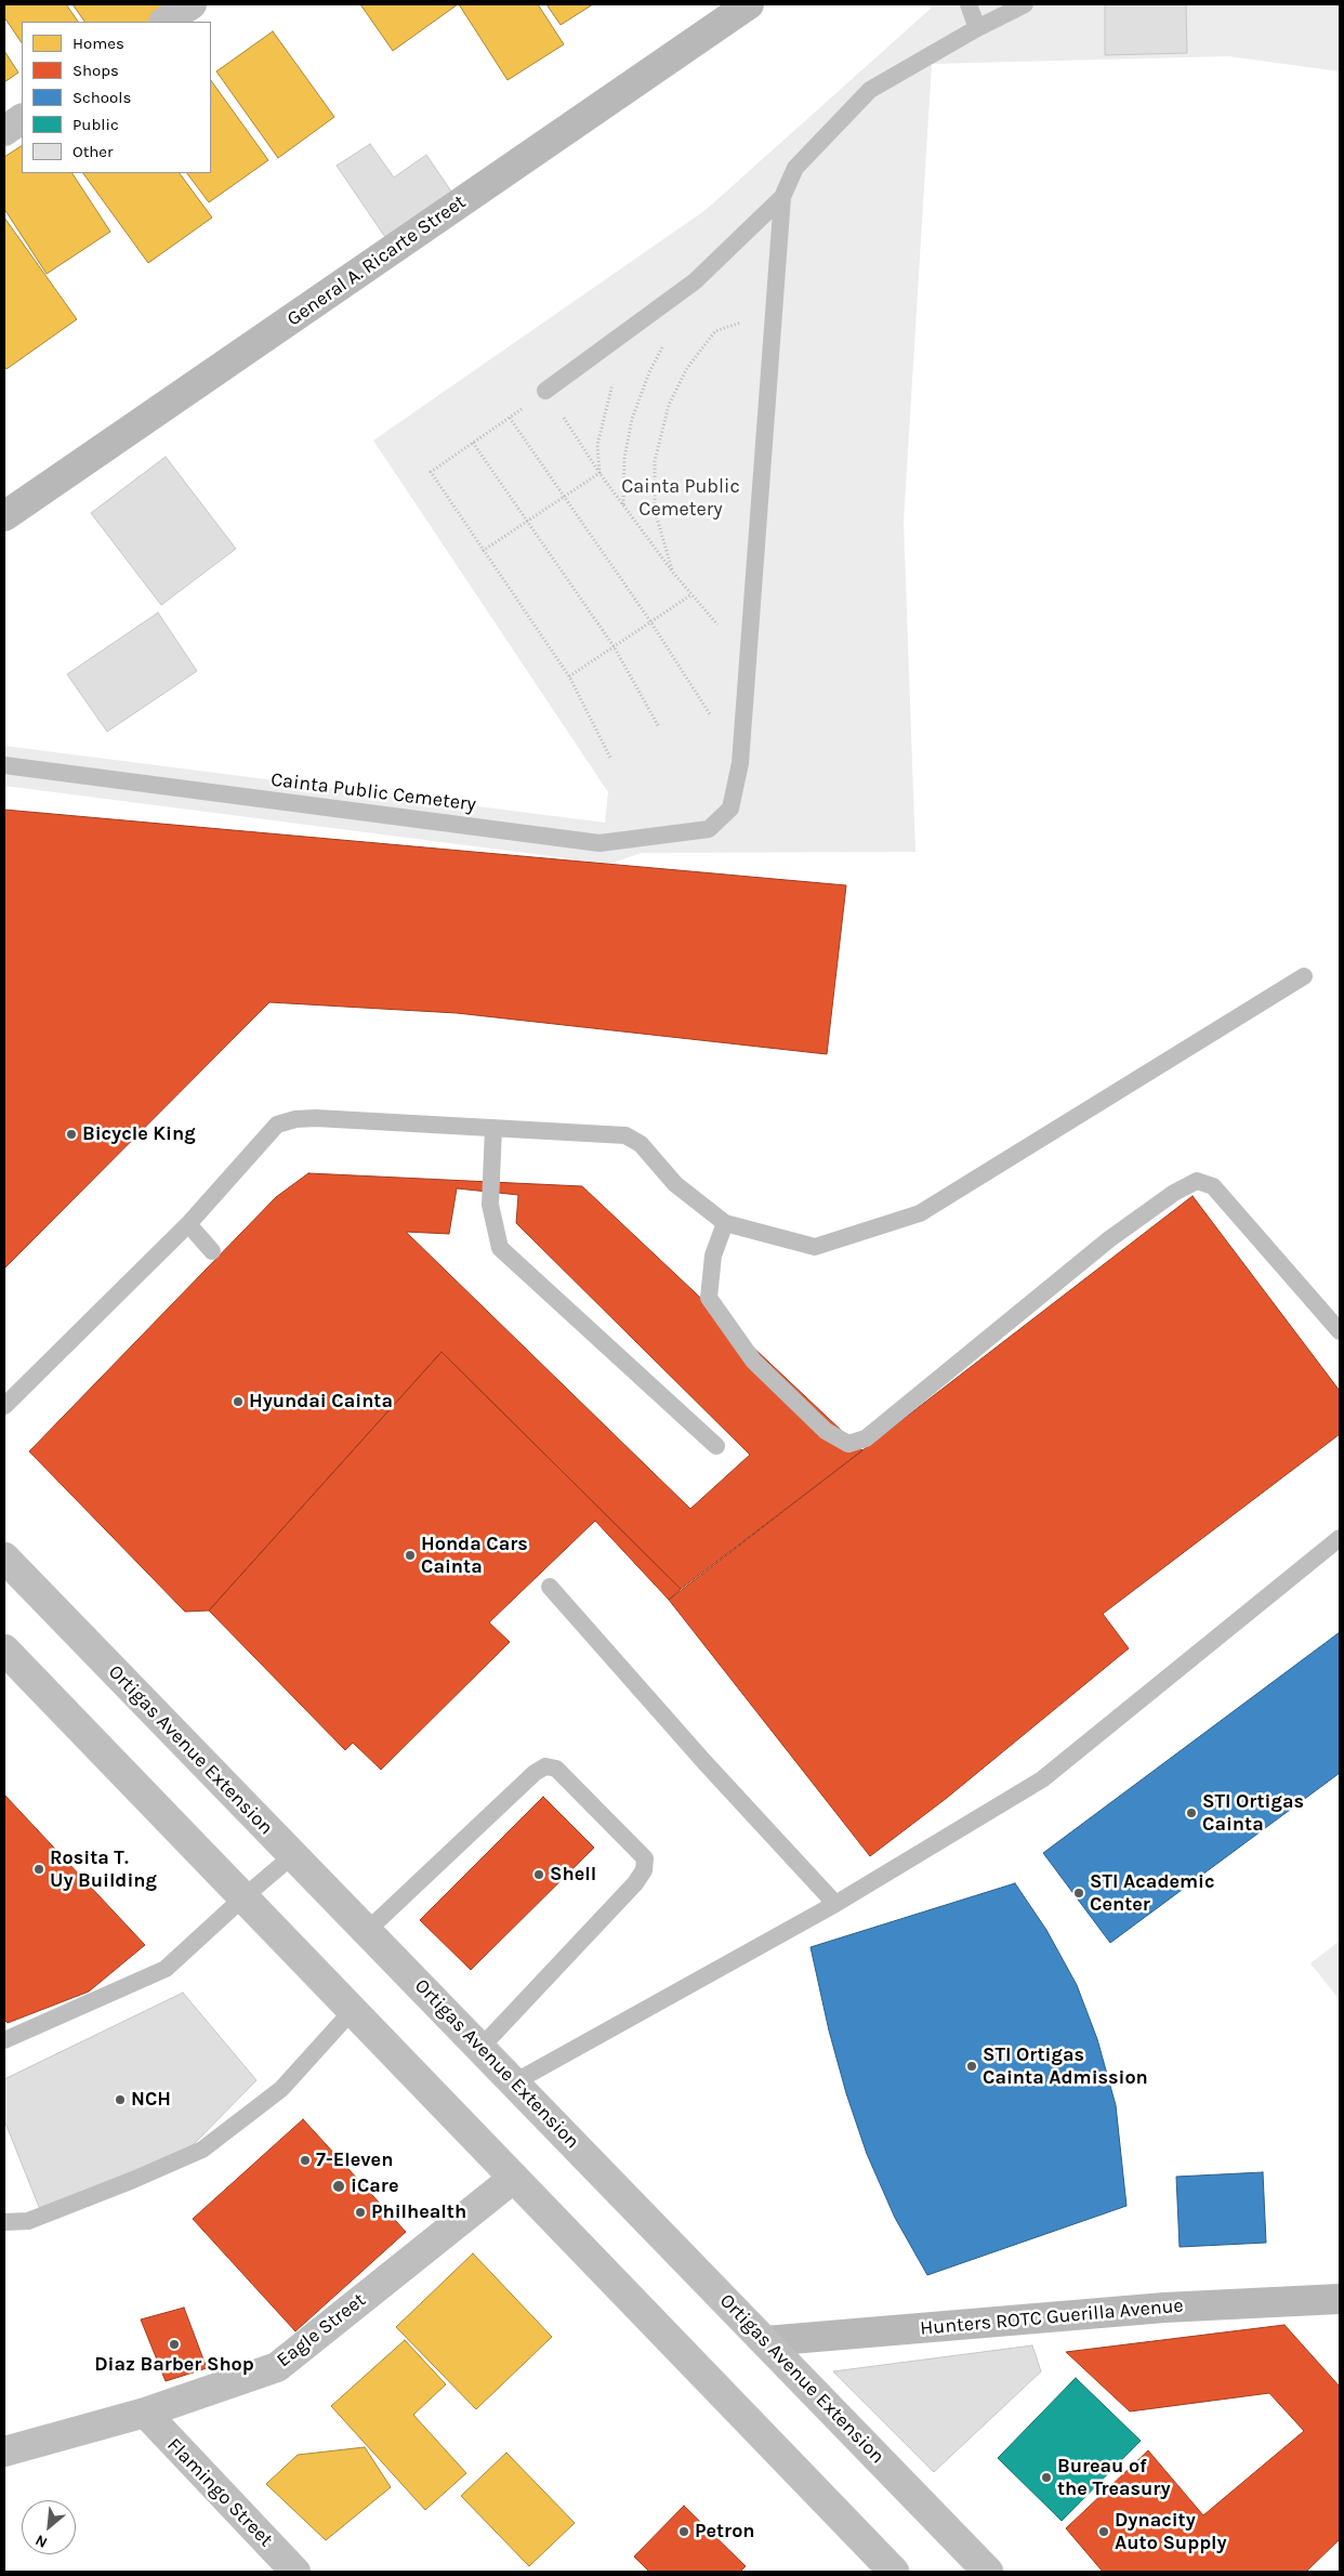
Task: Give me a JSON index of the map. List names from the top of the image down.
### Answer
{
  "streets": {
    "main road": ["Ortigas Avenue Extension", "Eagle Street", "Flamingo Street"],
    "street": ["General A. Ricarte Street", "Hunters ROTC Guerilla Avenue"],
    "lane": ["Cainta Public Cemetery"]
  },
  "crossings": [
    ["Ortigas Avenue Extension", "Hunters ROTC Guerilla Avenue"],
    ["Eagle Street", "Flamingo Street"]
  ],
  "parks": ["Cainta Public Cemetery"],
  "places": [
    "Bicycle King",
    "Hyundai Cainta",
    "Honda Cars Cainta",
    "STI Ortigas Cainta",
    "Rosita T. Uy Building",
    "Shell",
    "STI Academic Center",
    "STI Ortigas Cainta Admission",
    "NCH",
    "7-Eleven",
    "iCare",
    "Philhealth",
    "Diaz Barber Shop",
    "Bureau of the Treasury",
    "Petron",
    "Dynacity Auto Supply"
  ],
  "legend": [
    "Homes",
    "Shops",
    "Schools",
    "Public",
    "Other"
  ],
  "north": "bottom left"
}
